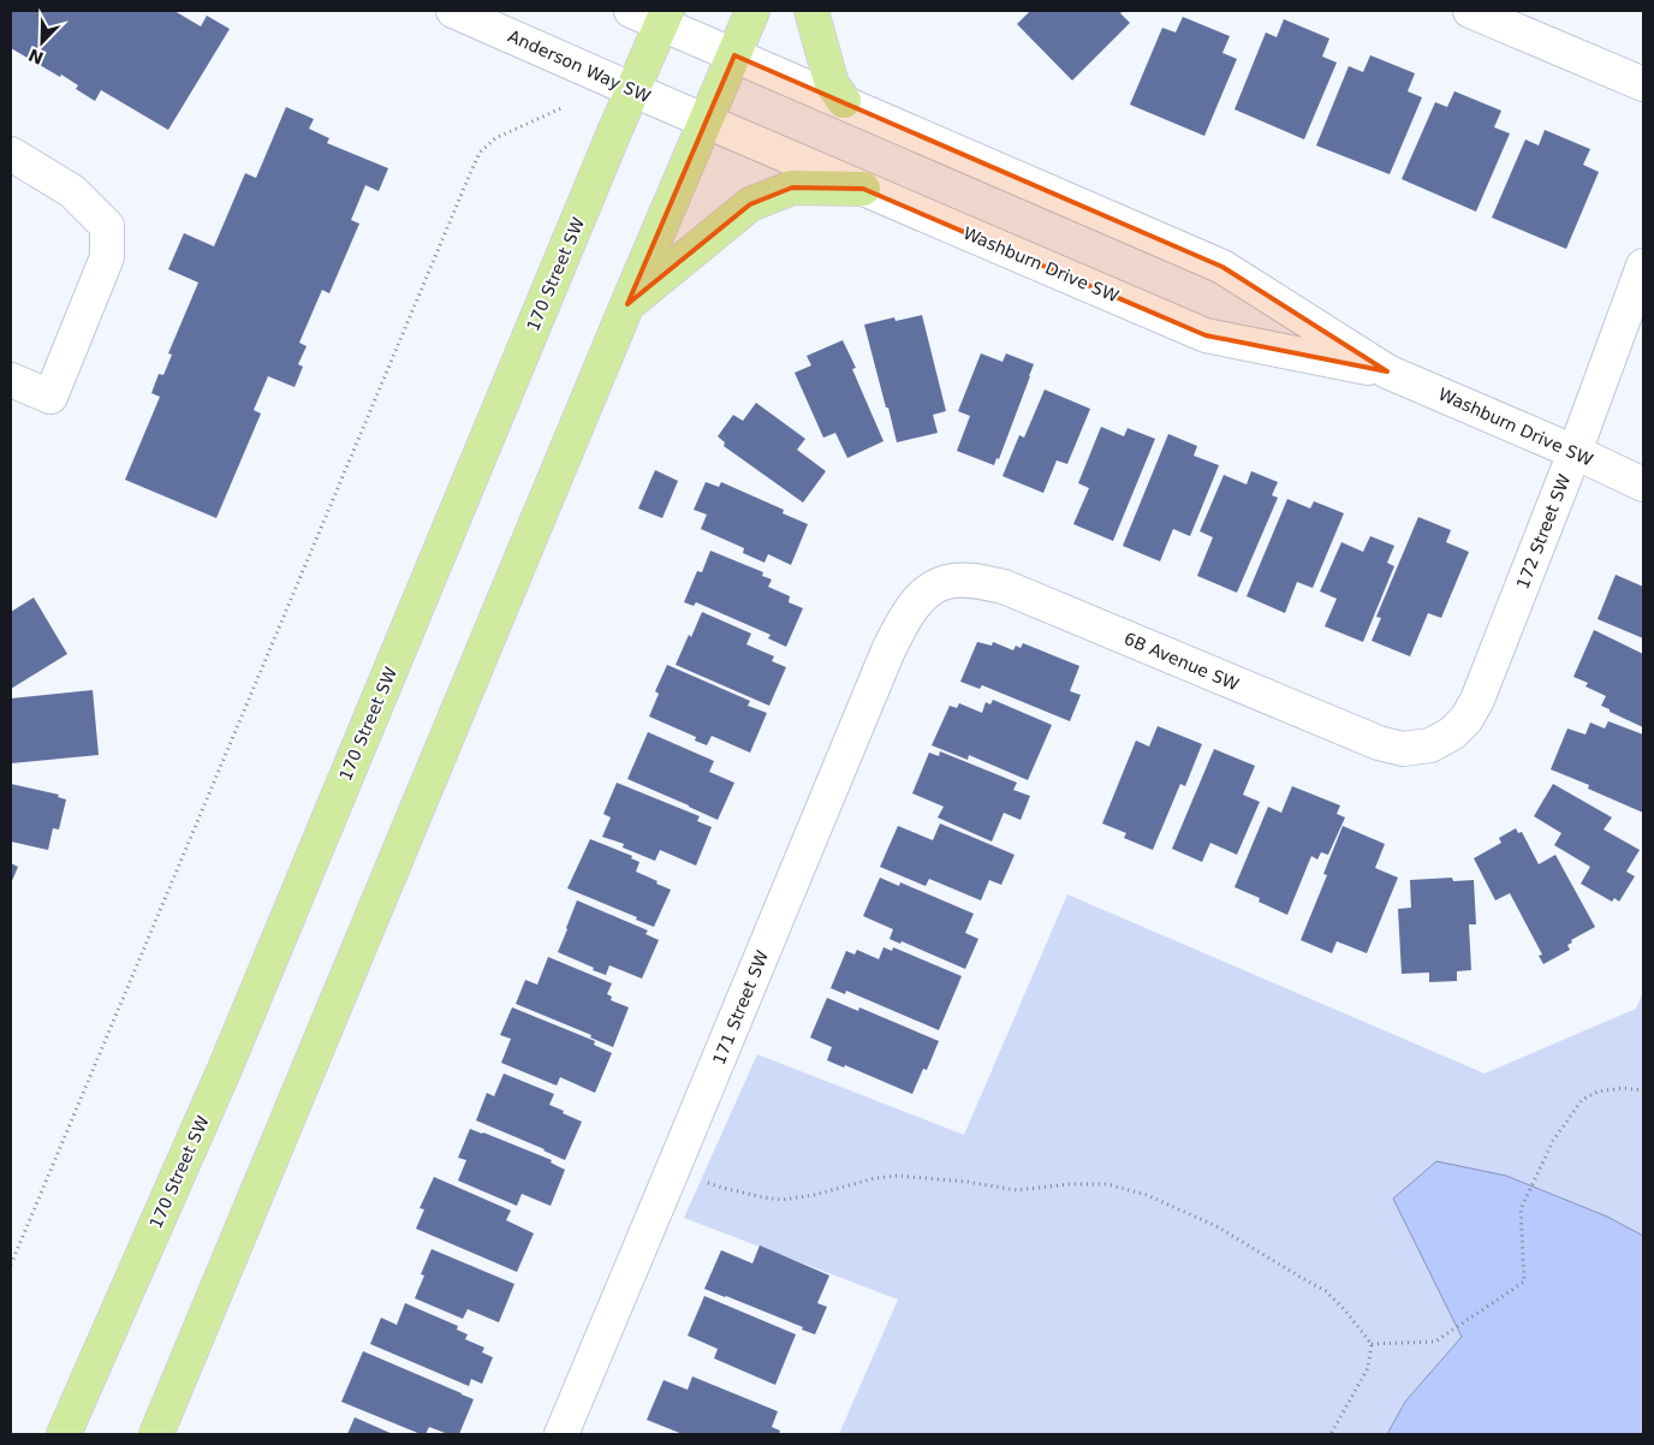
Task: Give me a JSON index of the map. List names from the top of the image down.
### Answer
{
  "streets": {
    "main road": ["170 Street SW"],
    "street": [
      "Anderson Way SW",
      "Washburn Drive SW",
      "172 Street SW",
      "6B Avenue SW",
      "171 Street SW"
    ]
  },
  "crossings": [
    ["Anderson Way SW", "Washburn Drive SW"],
    ["Anderson Way SW", "170 Street SW"],
    ["Washburn Drive SW", "172 Street SW"],
    ["172 Street SW", "6B Avenue SW"],
    ["6B Avenue SW", "171 Street SW"]
  ],
  "north": "bottom left"
}
